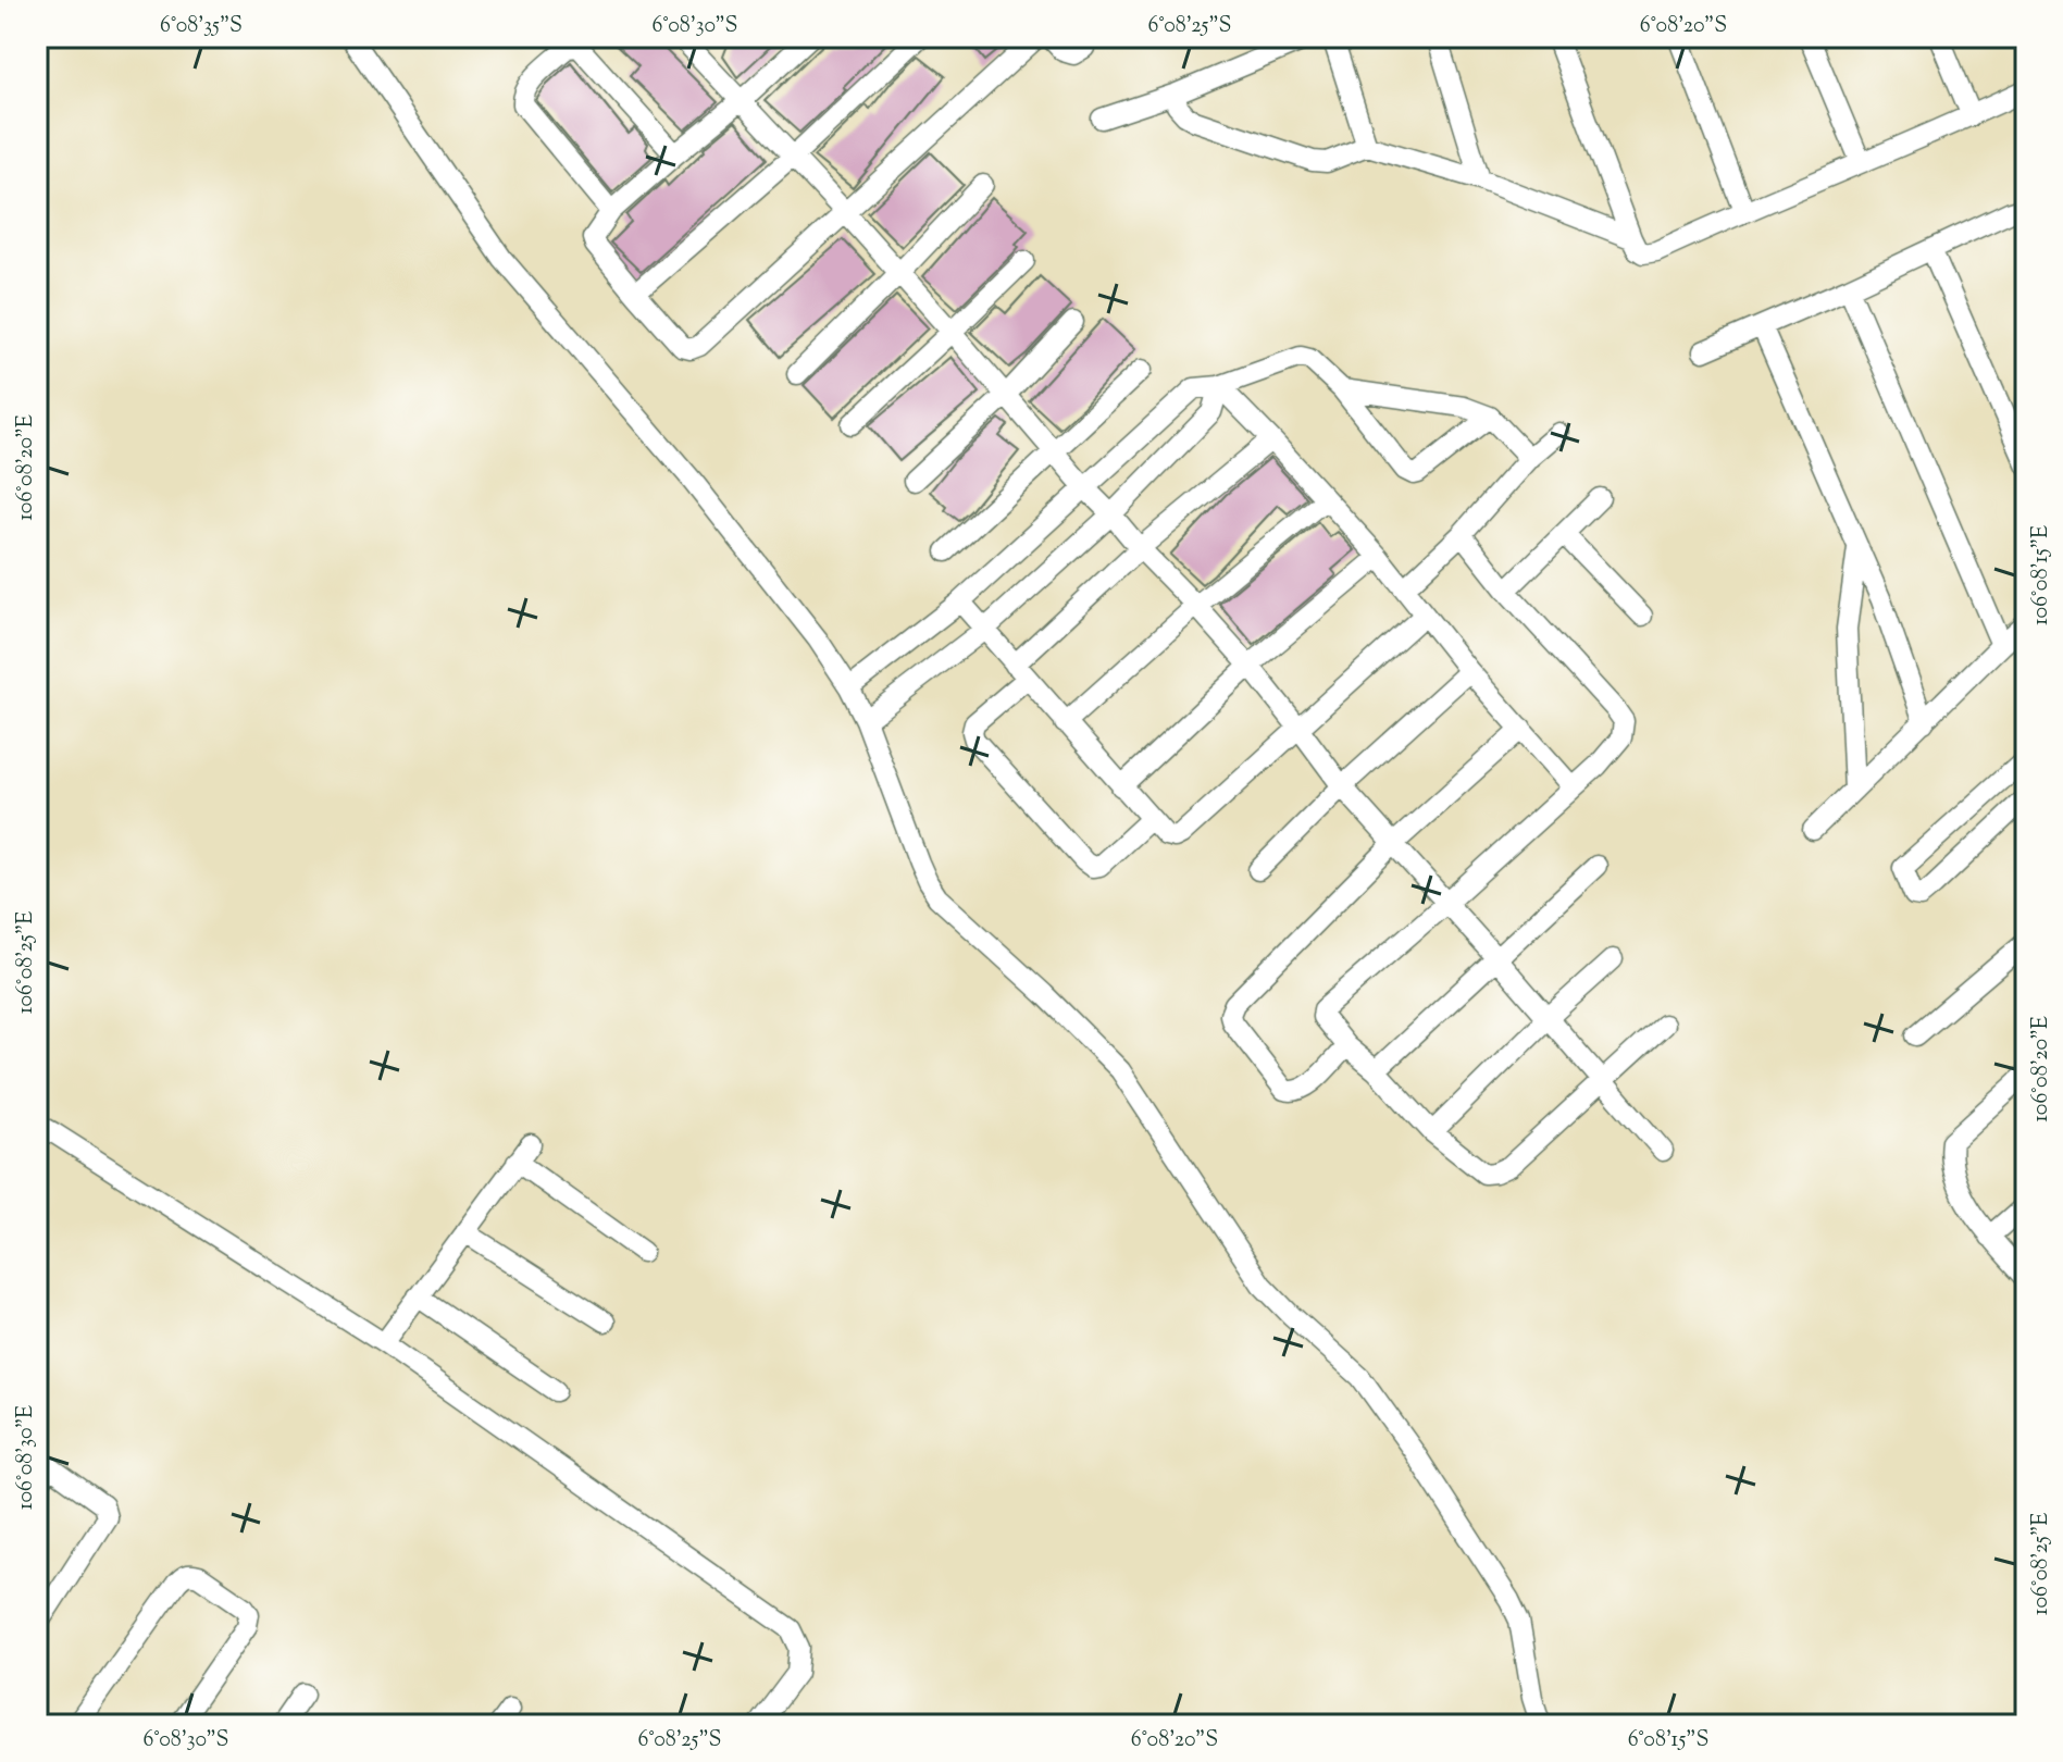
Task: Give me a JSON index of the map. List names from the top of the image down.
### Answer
{
  "coordinates": [
    "6°08'35\"S",
    "6°08'30\"S",
    "6°08'25\"S",
    "6°08'20\"S",
    "106°08'20\"E",
    "106°08'15\"E",
    "106°08'25\"E",
    "106°08'30\"E",
    "6°08'15\"S"
  ]
}
